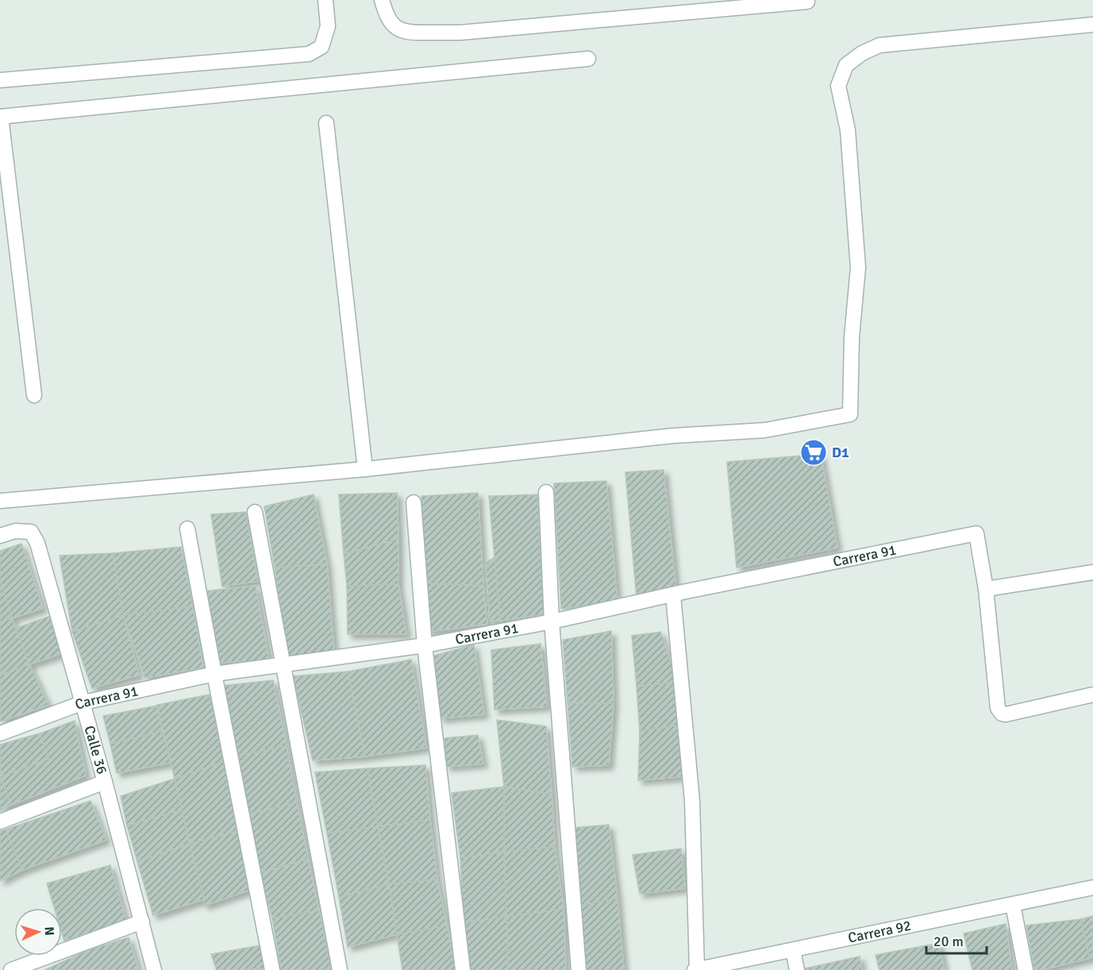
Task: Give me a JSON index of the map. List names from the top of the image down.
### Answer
{
  "streets": {
    "street": ["Carrera 91", "Calle 36", "Carrera 92"]
  },
  "crossings": [
    ["Carrera 91", "Calle 36"]
  ],
  "places": {
    "supermarket": ["D1"]
  },
  "scale_bar": "20 m",
  "north": "right"
}
